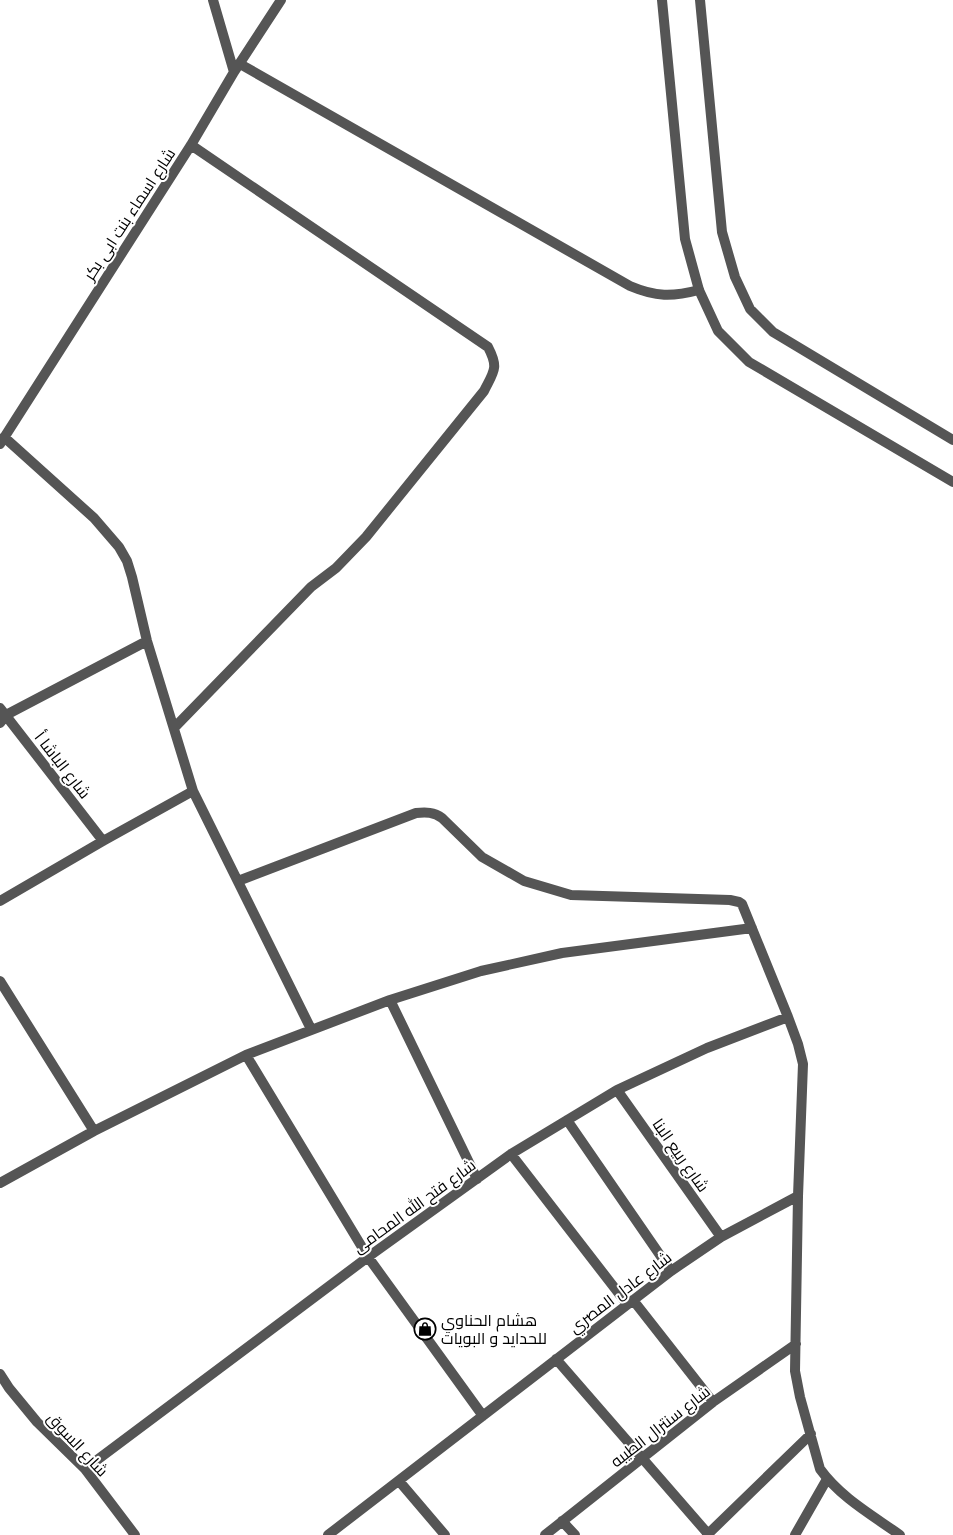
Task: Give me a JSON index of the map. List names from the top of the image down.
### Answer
{
  "streets": {
    "street": [
      "شارع اسماء بنت ابى بكر",
      "شارع الباشا أ",
      "شارع ربيع البنا",
      "شارع فتح الله المحامى",
      "شارع عادل المصري",
      "شارع سنترال الطيبه",
      "شارع السوق"
    ]
  },
  "crossings": [
    ["شارع ربيع البنا", "شارع فتح الله المحامى"],
    ["شارع ربيع البنا", "شارع عادل المصري"],
    ["شارع فتح الله المحامى", "شارع السوق"]
  ],
  "places": {
    "shop": ["هشام الحناوي للحدايد و البويات"]
  }
}
